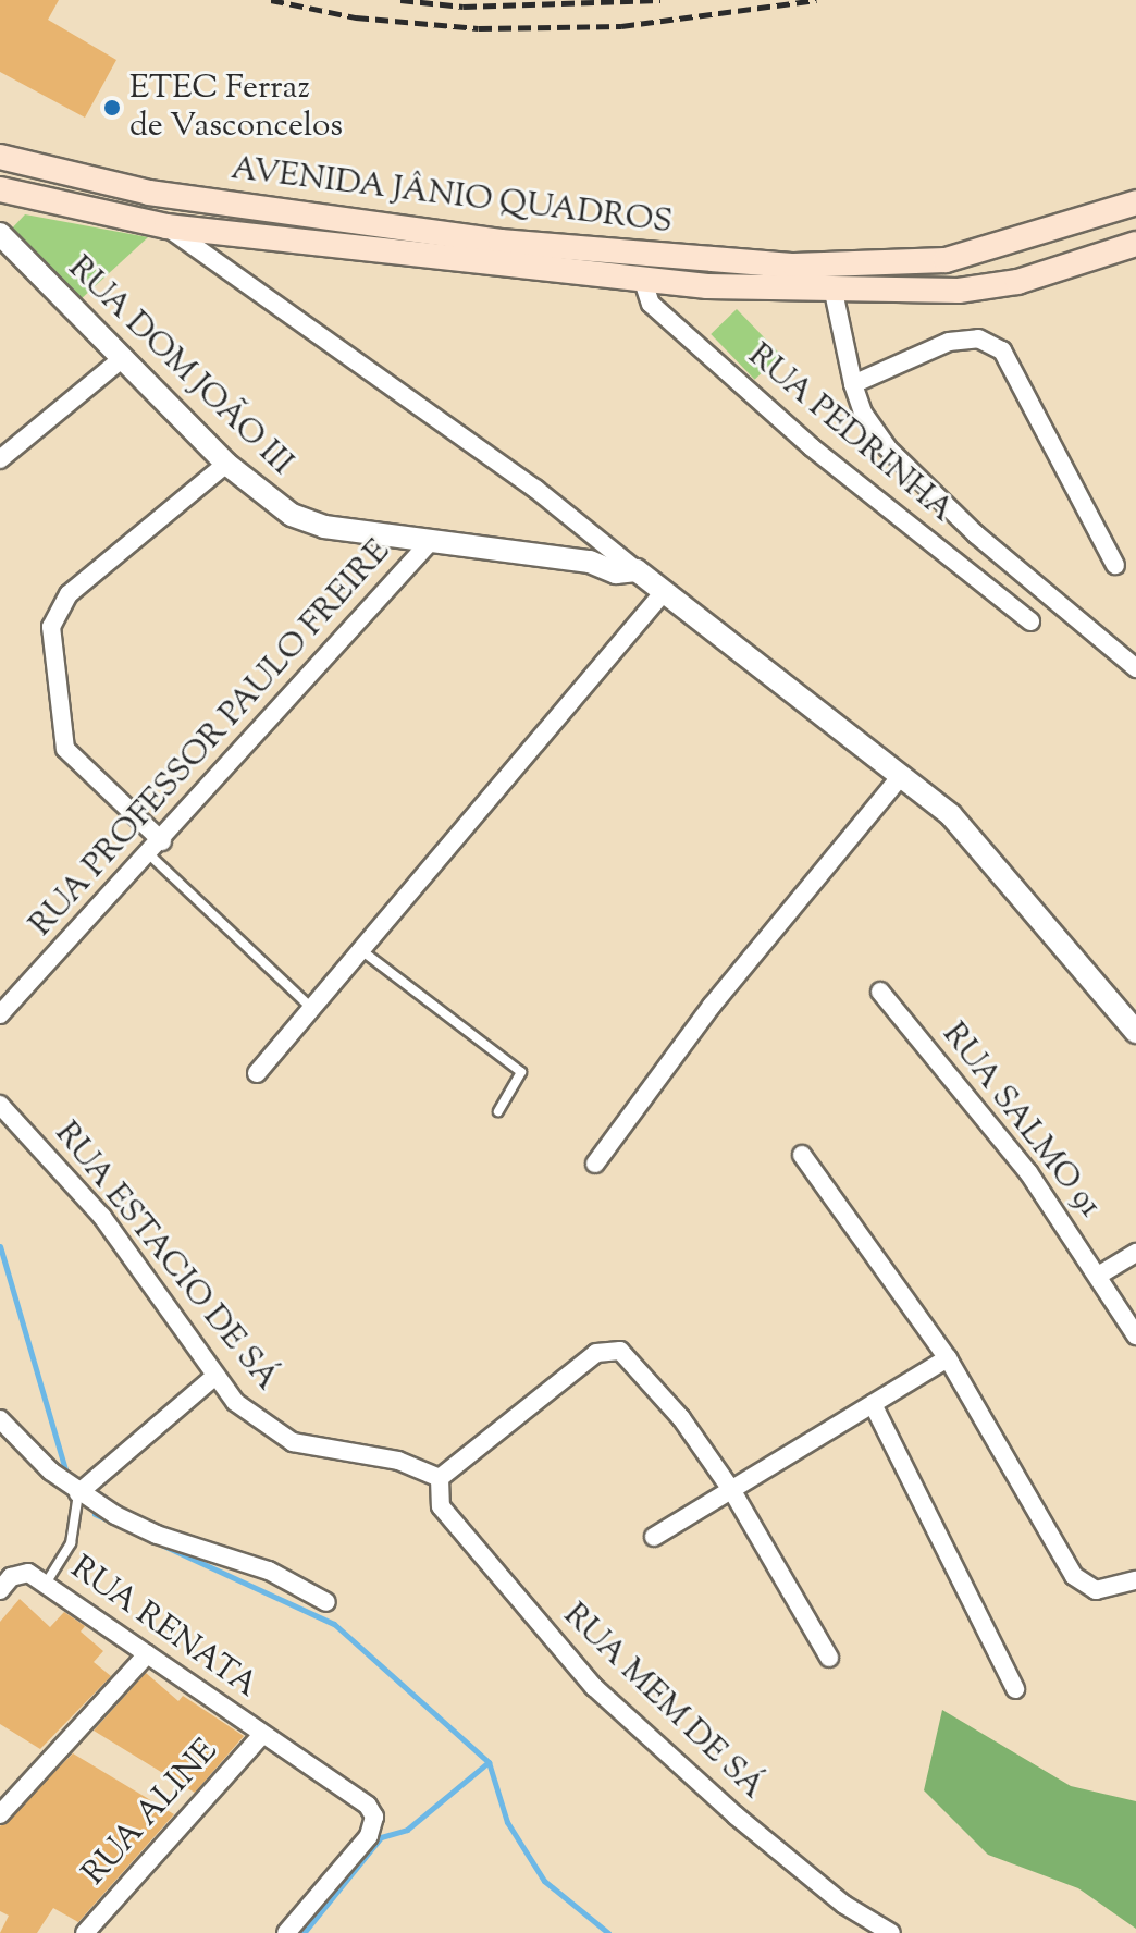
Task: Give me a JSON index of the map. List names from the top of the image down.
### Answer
{
  "streets": {
    "main road": ["AVENIDA JÂNIO QUADROS"],
    "street": [
      "RUA DOM JOÃO III",
      "RUA PEDRINHA",
      "RUA PROFESSOR PAULO FREIRE",
      "RUA SALMO 91",
      "RUA ESTACIO DE SÁ",
      "RUA RENATA",
      "RUA MEM DE SÁ",
      "RUA ALINE"
    ]
  },
  "crossings": [
    ["AVENIDA JÂNIO QUADROS", "RUA PEDRINHA"],
    ["RUA DOM JOÃO III", "RUA PROFESSOR PAULO FREIRE"],
    ["RUA ESTACIO DE SÁ", "RUA MEM DE SÁ"],
    ["RUA RENATA", "RUA ALINE"]
  ],
  "places": ["ETEC Ferraz de Vasconcelos"]
}
